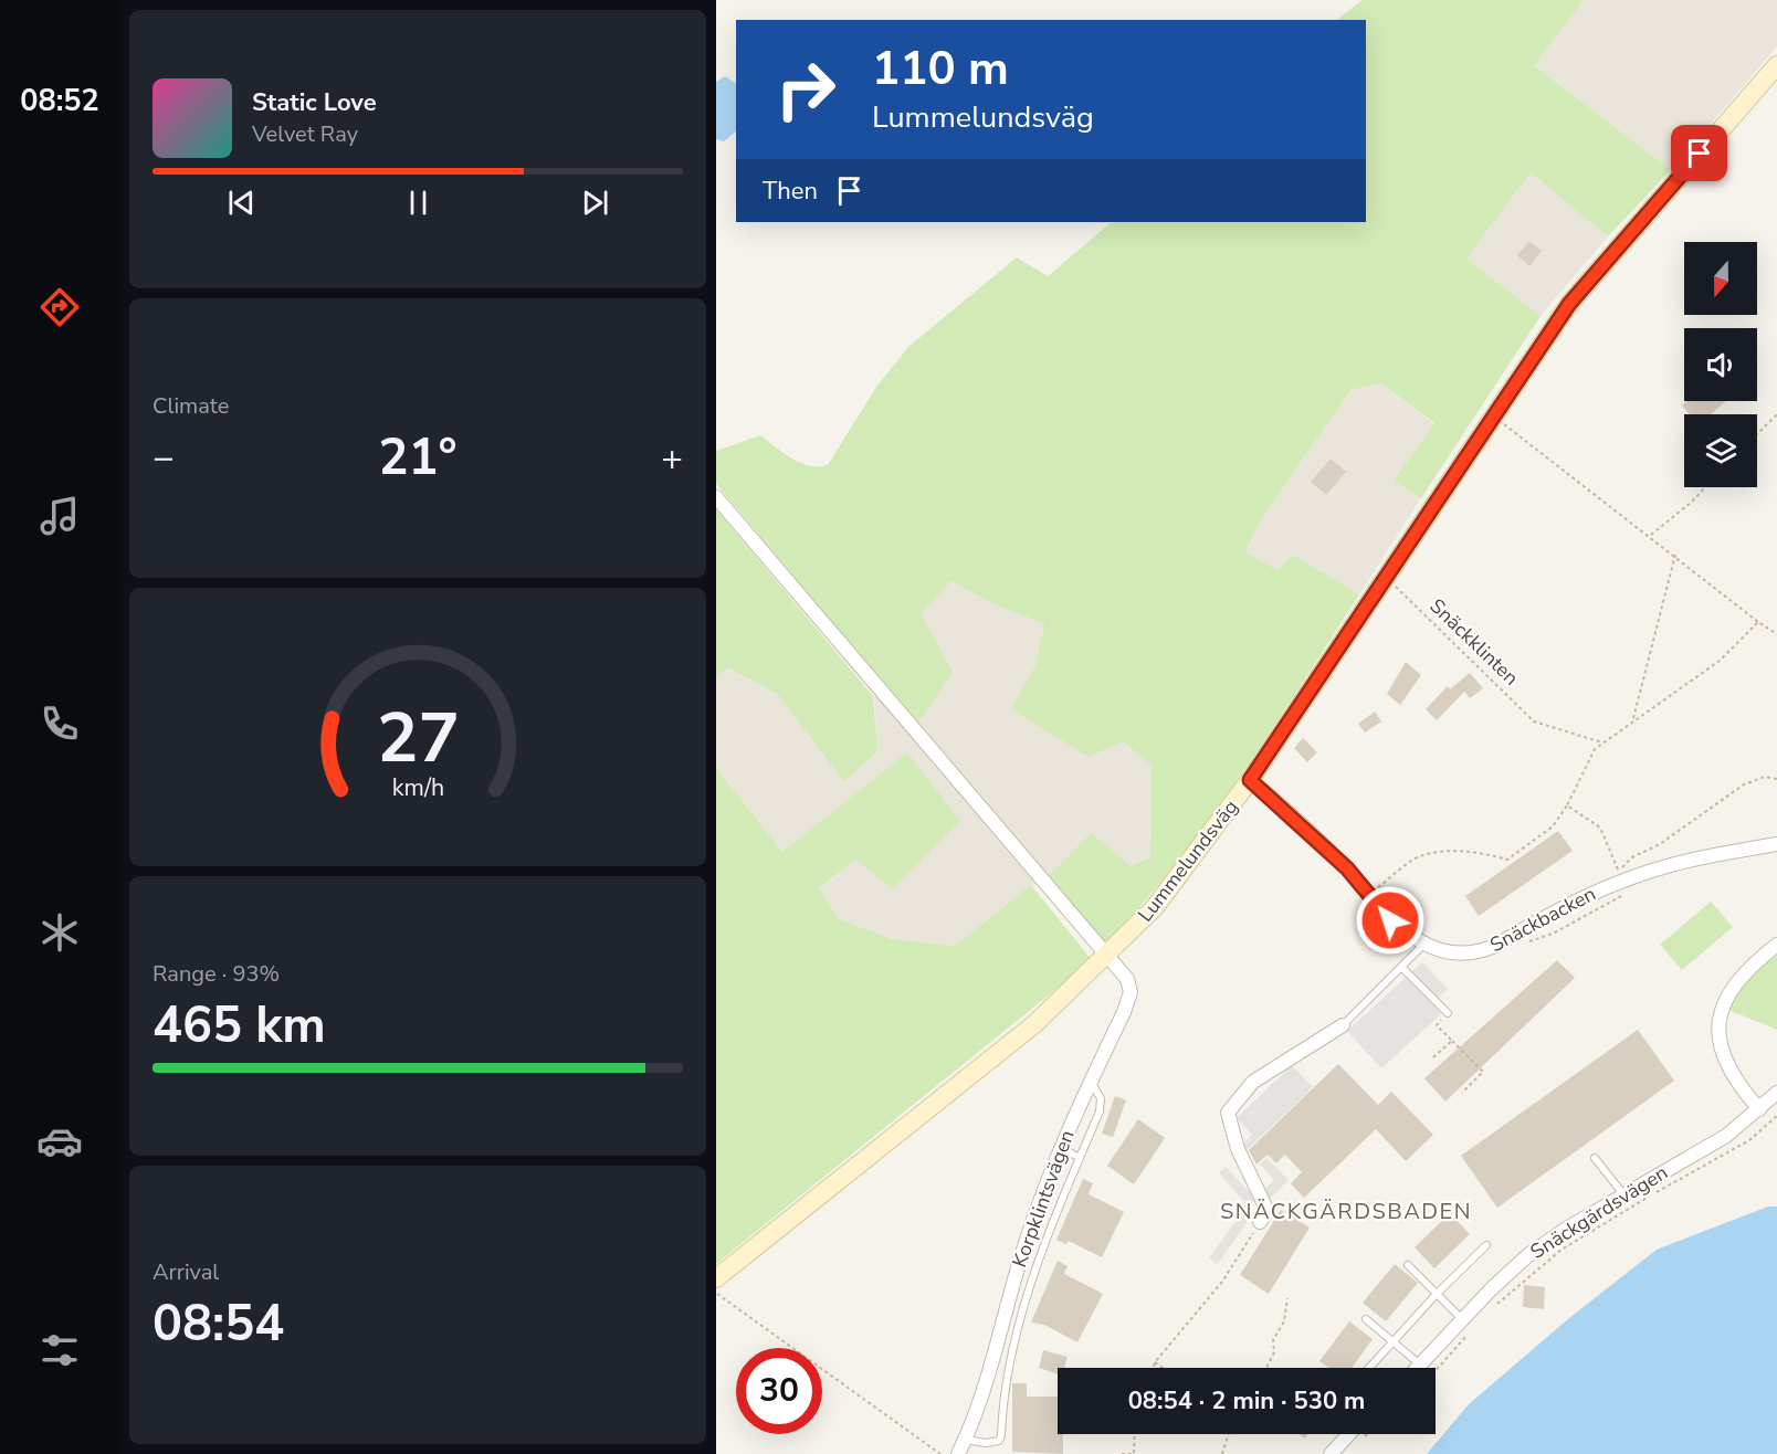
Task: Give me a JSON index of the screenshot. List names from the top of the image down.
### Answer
{
  "streets": {
    "main road": ["Lummelundsväg"],
    "street": ["Snäckbacken", "Korpklintsvägen", "Snäckgärdsvägen"],
    "path": ["Snäckklinten"]
  },
  "crossings": [
    ["Lummelundsväg", "Snäckbacken"],
    ["Lummelundsväg", "Korpklintsvägen"]
  ],
  "districts": ["SNÄCKGÄRDSBADEN"],
  "north": "bottom",
  "page": {
    "tabs": "08:52",
    "turn": ["110 m", "Lummelundsväg"],
    "song": ["Static Love", "Velvet Ray"],
    "then": "Then",
    "tile": [
      "Climate",
      ["Range · 93%", "465 km"],
      ["Arrival", "08:54"]
    ],
    "heat": ["−", "21°", "+"],
    "limit": "30",
    "trip": "08:54 · 2 min · 530 m",
    "gauge": ["27", "km/h"]
  }
}
